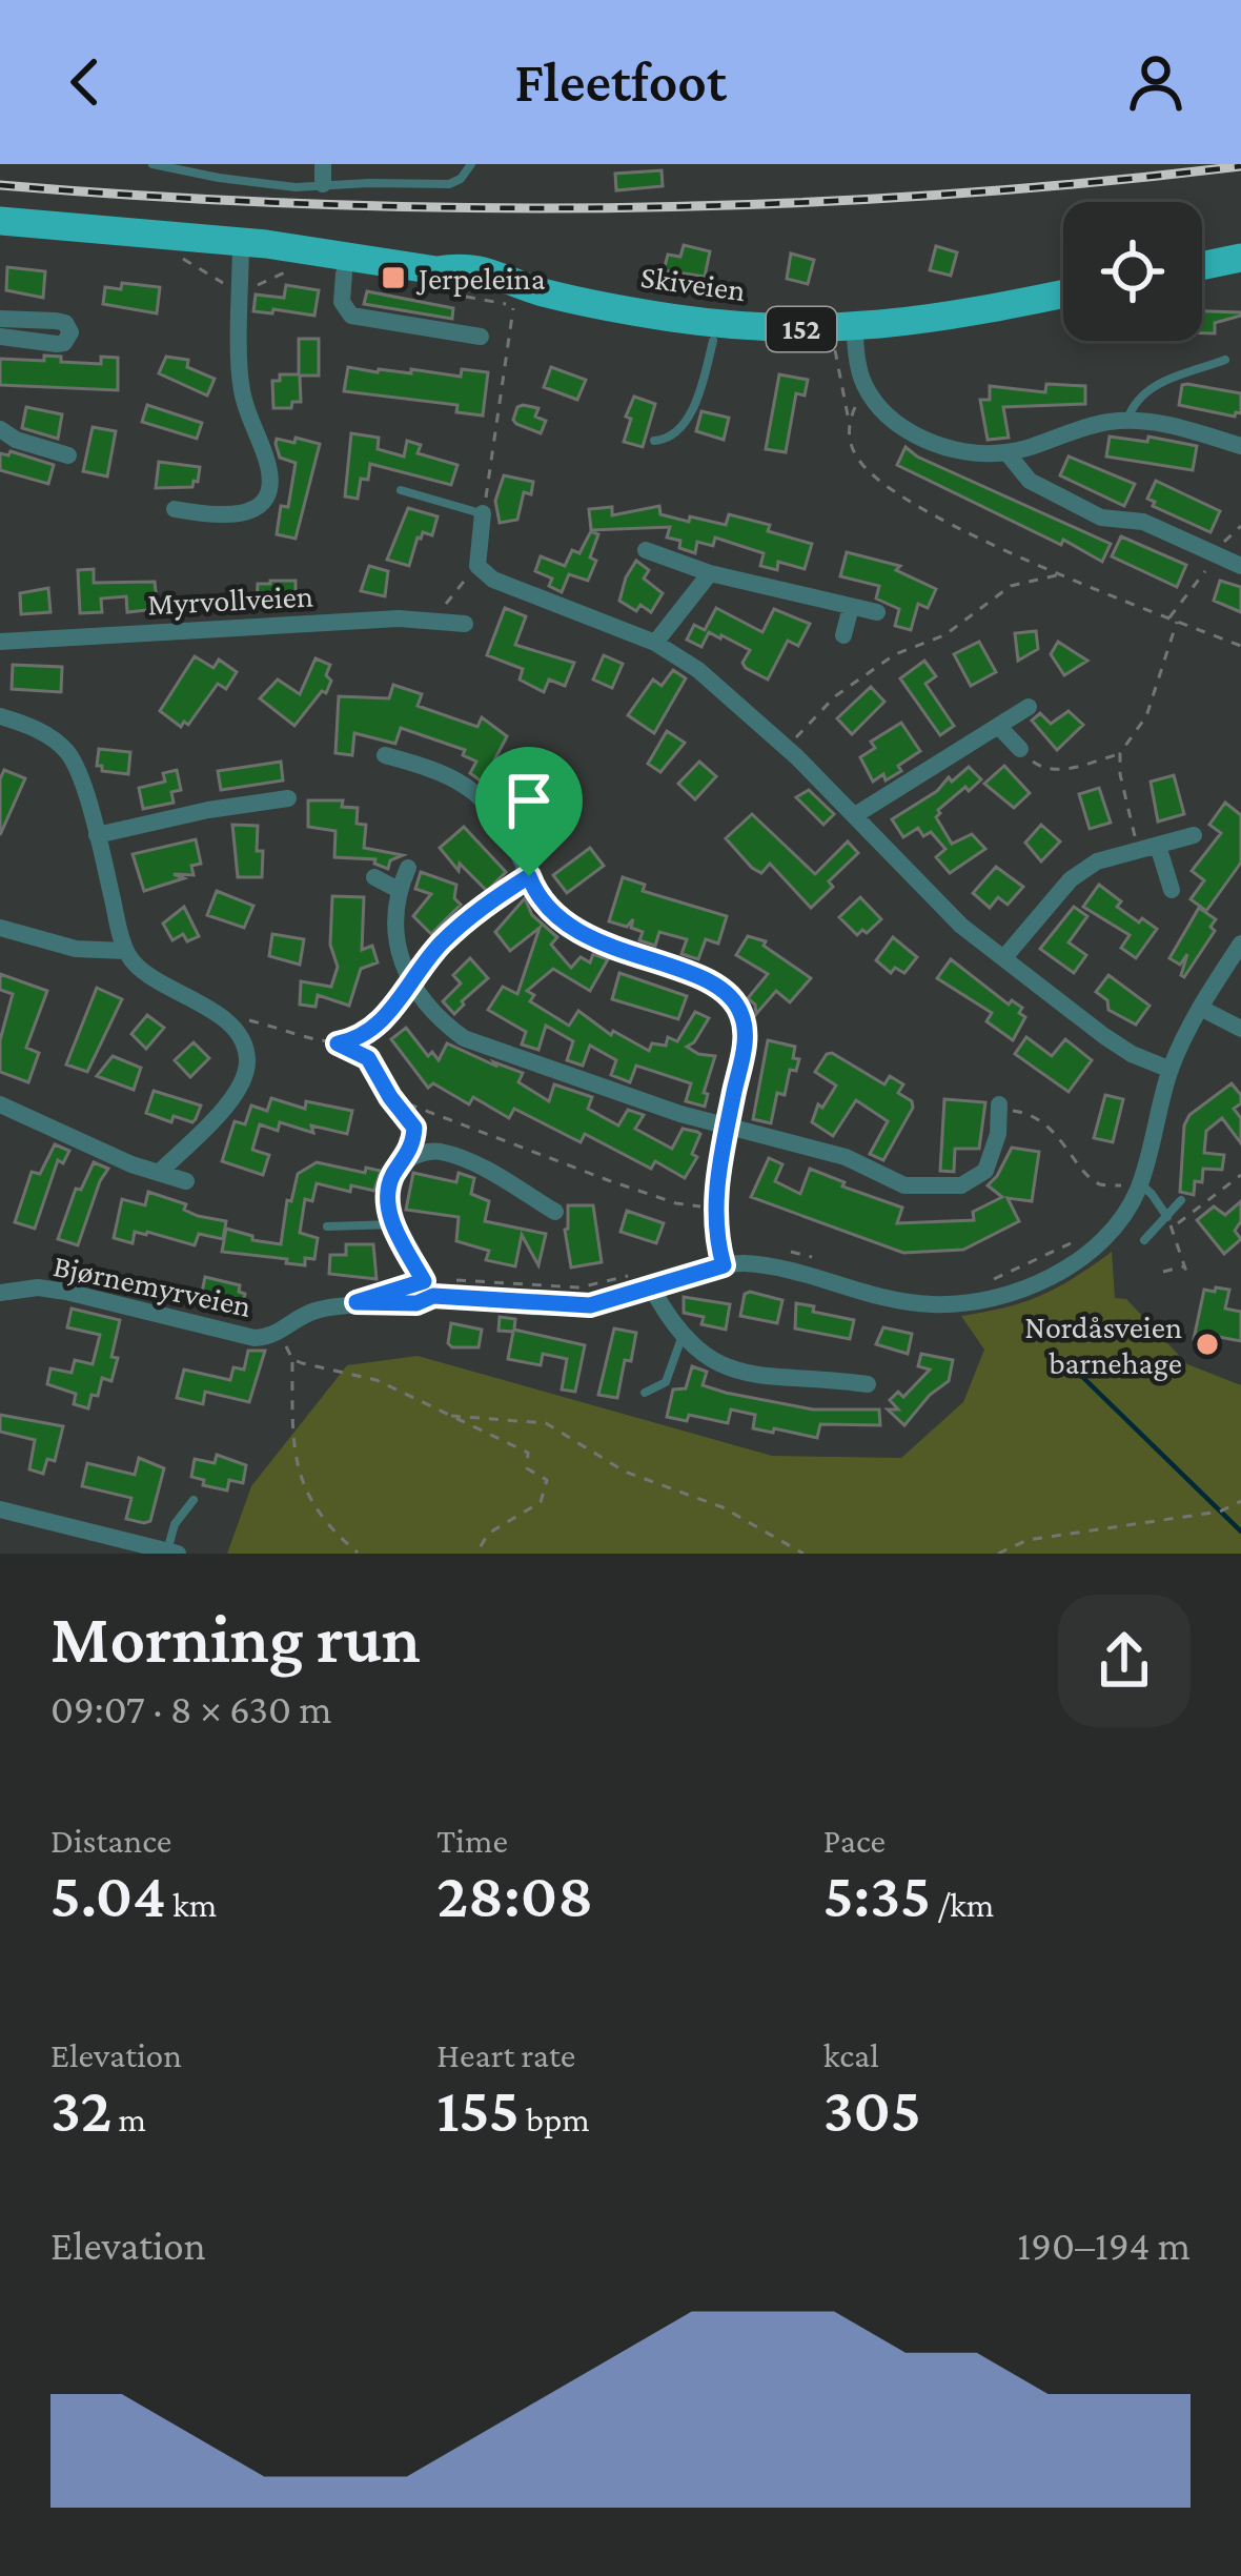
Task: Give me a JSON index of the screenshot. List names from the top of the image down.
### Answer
{
  "streets": {
    "main road": ["Skiveien", "152"],
    "street": ["Myrvollveien", "Bjørnemyrveien"]
  },
  "places": {
    "transit": ["Jerpeleina"],
    "other": ["Nordåsveien barnehage"]
  },
  "page": {
    "header": "Fleetfoot",
    "heading": ["Morning run", "09:07 · 8 × 630 m"],
    "stats": [
      ["Distance", "5.04 km"],
      ["Time", "28:08"],
      ["Pace", "5:35 /km"],
      ["Elevation", "32 m"],
      ["Heart rate", "155 bpm"],
      ["kcal", "305"]
    ],
    "chart": ["Elevation", "190–194 m"]
  }
}
